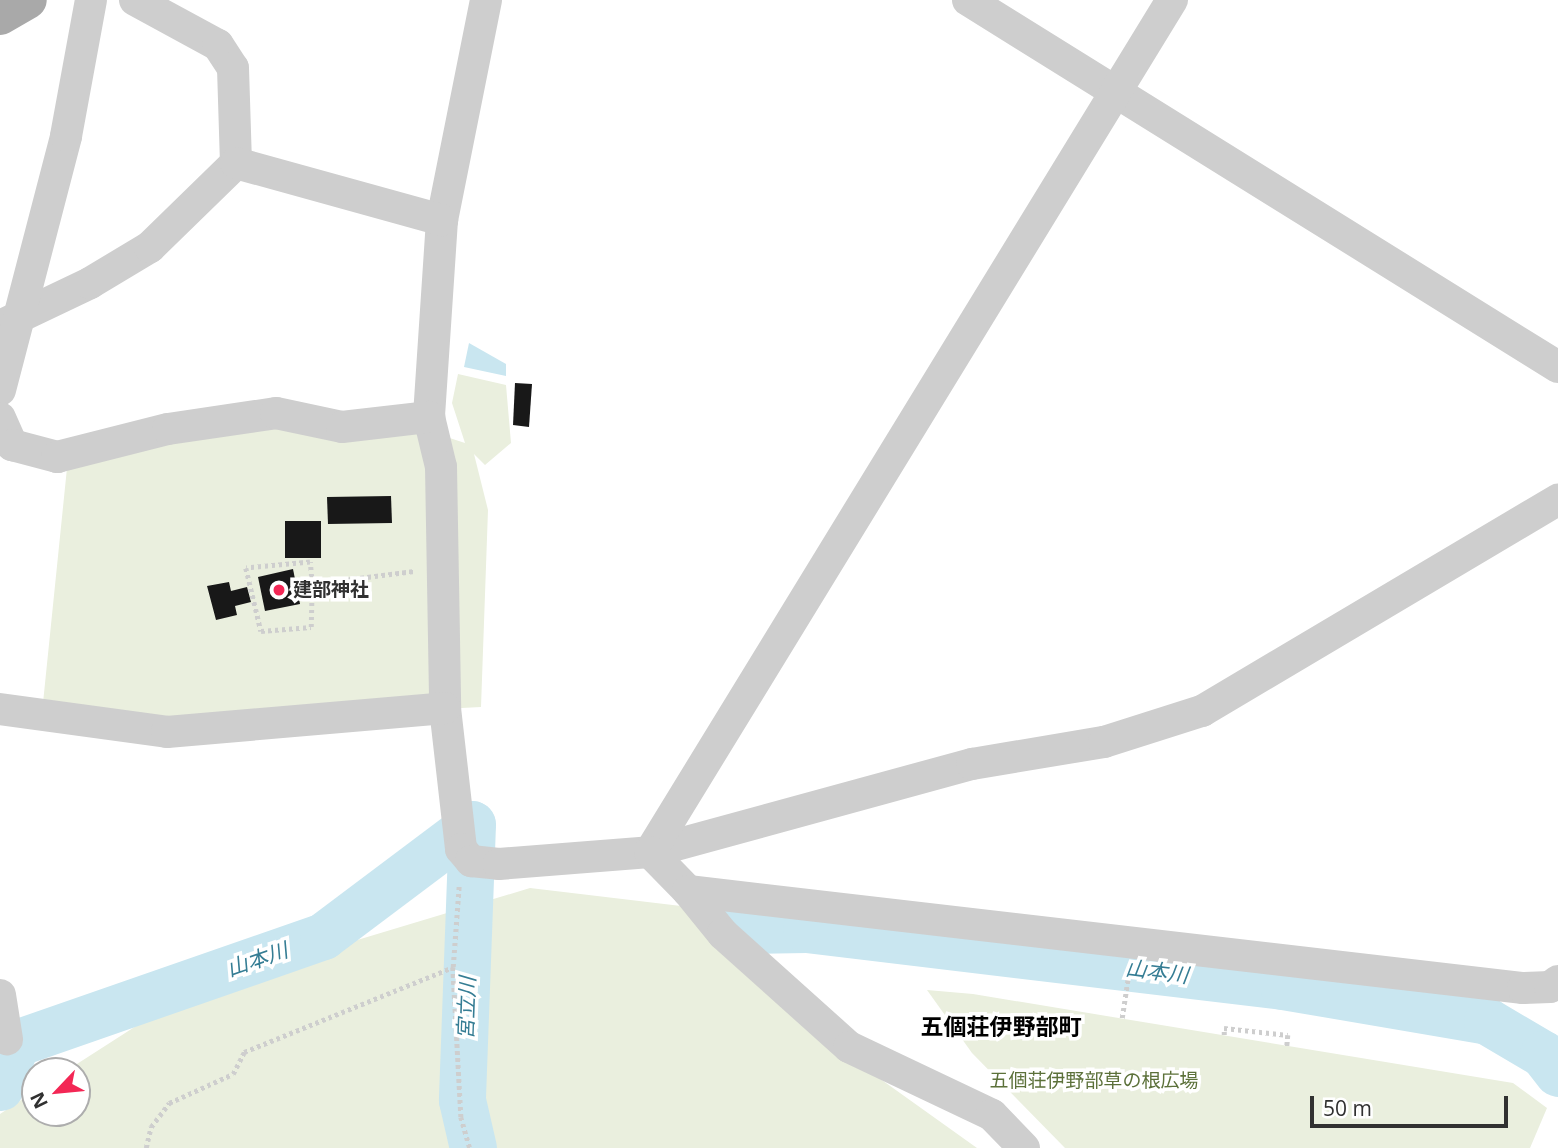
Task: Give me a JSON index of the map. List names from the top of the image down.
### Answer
{
  "districts": ["五個荘伊野部町"],
  "water": ["山本川", "宮立川"],
  "parks": ["五個荘伊野部草の根広場"],
  "places": ["建部神社"],
  "scale_bar": "50 m",
  "north": "bottom left"
}
